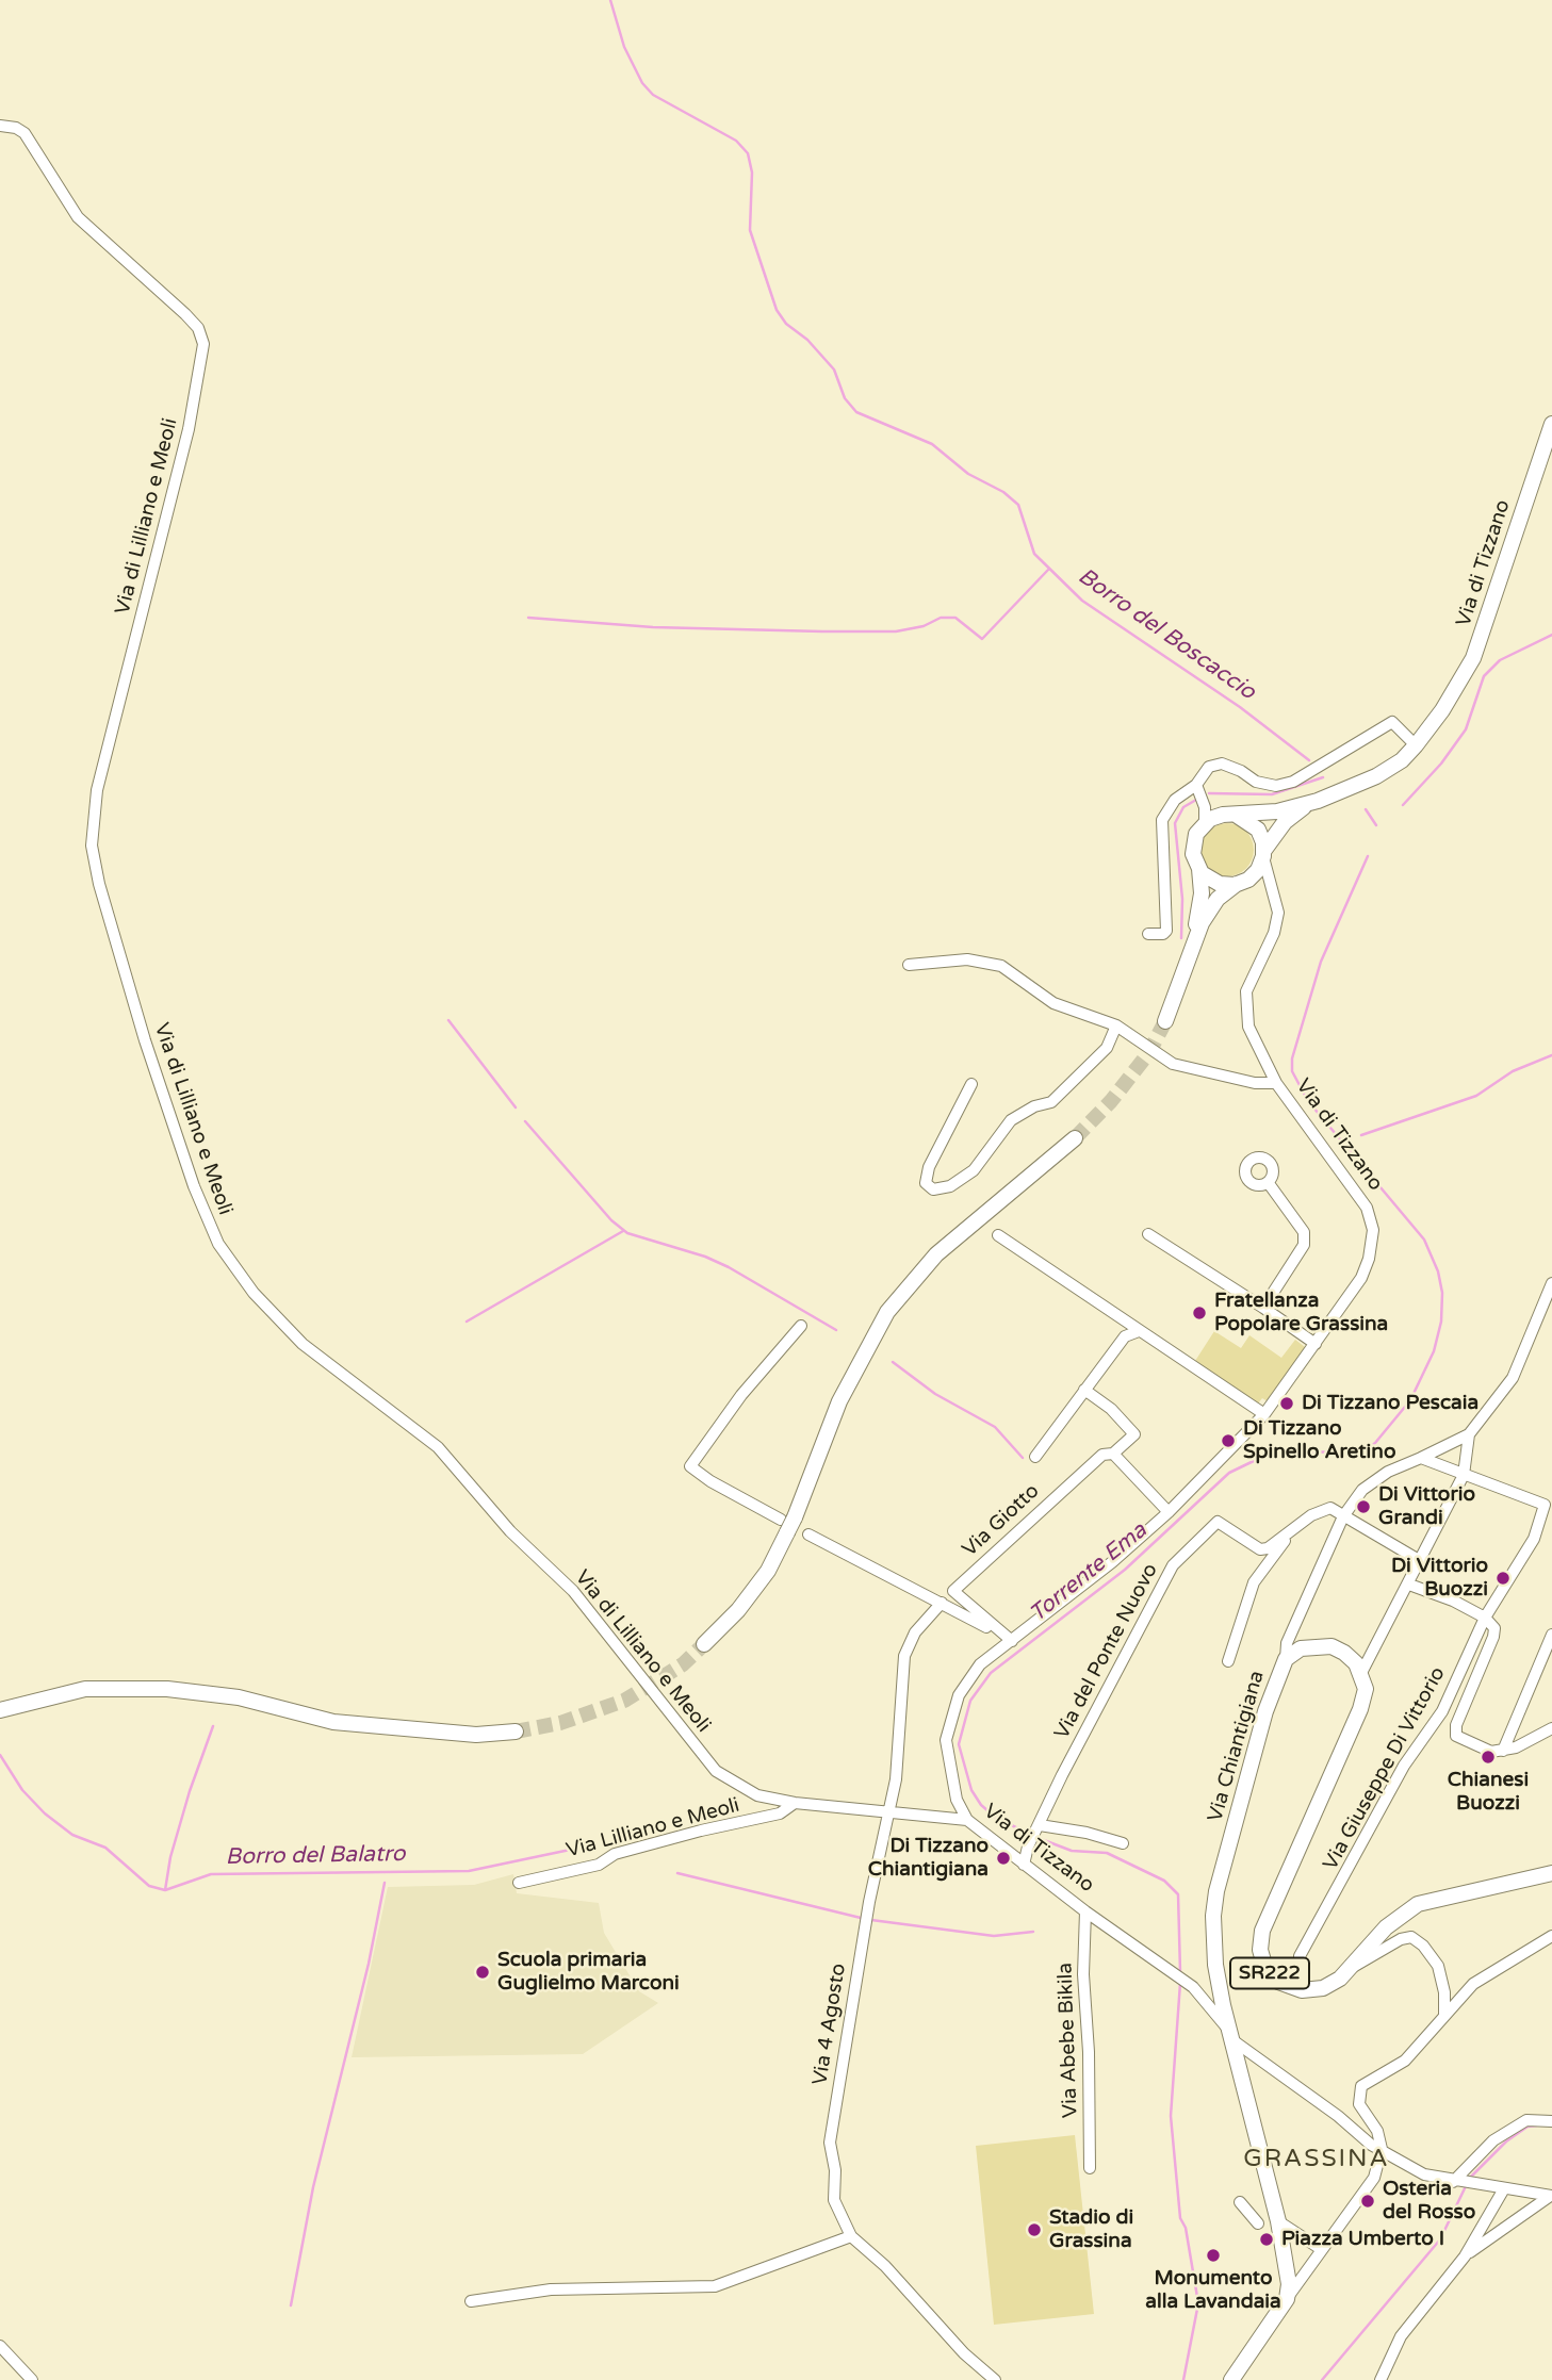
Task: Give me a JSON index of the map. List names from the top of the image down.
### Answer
{
  "streets": {
    "main road": ["Via di Tizzano", "Via Chiantigiana", "SR222"],
    "street": [
      "Via di Lilliano e Meoli",
      "Via Giotto",
      "Via del Ponte Nuovo",
      "Via Giuseppe Di Vittorio",
      "Via Lilliano e Meoli",
      "Via 4 Agosto",
      "Via Abebe Bikila"
    ]
  },
  "crossings": [
    ["Via di Lilliano e Meoli", "Via di Tizzano"],
    ["Via di Lilliano e Meoli", "Via Lilliano e Meoli"],
    ["Via di Lilliano e Meoli", "Via 4 Agosto"],
    ["Via di Tizzano", "Via Giotto"],
    ["Via di Tizzano", "Via del Ponte Nuovo"],
    ["Via di Tizzano", "Via Chiantigiana"],
    ["Via di Tizzano", "Via Abebe Bikila"],
    ["Via Chiantigiana", "SR222"]
  ],
  "districts": ["GRASSINA"],
  "water": ["Borro del Boscaccio", "Torrente Ema", "Borro del Balatro"],
  "places": [
    "Fratellanza Popolare Grassina",
    "Di Tizzano Pescaia",
    "Di Tizzano Spinello Aretino",
    "Di Vittorio Grandi",
    "Di Vittorio Buozzi",
    "Chianesi Buozzi",
    "Di Tizzano Chiantigiana",
    "Scuola primaria Guglielmo Marconi",
    "Osteria del Rosso",
    "Stadio di Grassina",
    "Piazza Umberto I",
    "Monumento alla Lavandaia"
  ]
}
